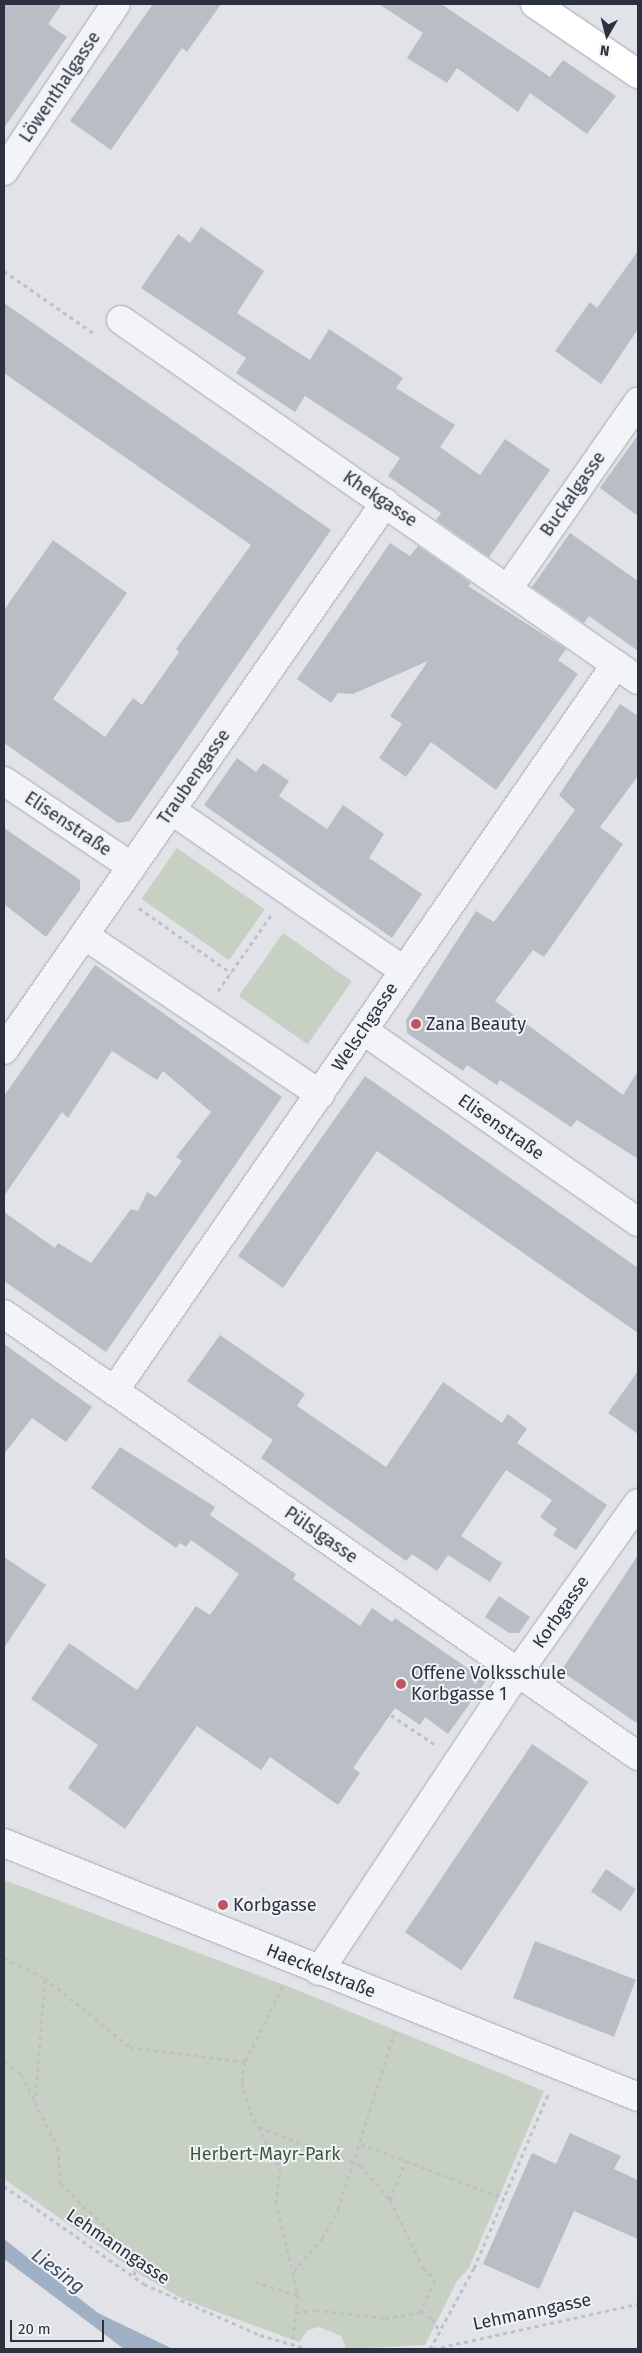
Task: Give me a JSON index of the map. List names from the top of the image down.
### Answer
{
  "streets": {
    "street": [
      "Löwenthalgasse",
      "Buckalgasse",
      "Khekgasse",
      "Traubengasse",
      "Elisenstraße",
      "Welschgasse",
      "Pülslgasse",
      "Korbgasse",
      "Haeckelstraße"
    ],
    "path": ["Lehmanngasse"]
  },
  "crossings": [
    ["Buckalgasse", "Khekgasse"],
    ["Khekgasse", "Traubengasse"],
    ["Khekgasse", "Welschgasse"],
    ["Traubengasse", "Elisenstraße"],
    ["Elisenstraße", "Welschgasse"],
    ["Welschgasse", "Pülslgasse"],
    ["Pülslgasse", "Korbgasse"],
    ["Korbgasse", "Haeckelstraße"]
  ],
  "water": ["Liesing"],
  "parks": ["Herbert-Mayr-Park"],
  "places": ["Zana Beauty", "Offene Volksschule Korbgasse 1", "Korbgasse"],
  "scale_bar": "20 m",
  "north": "bottom"
}
